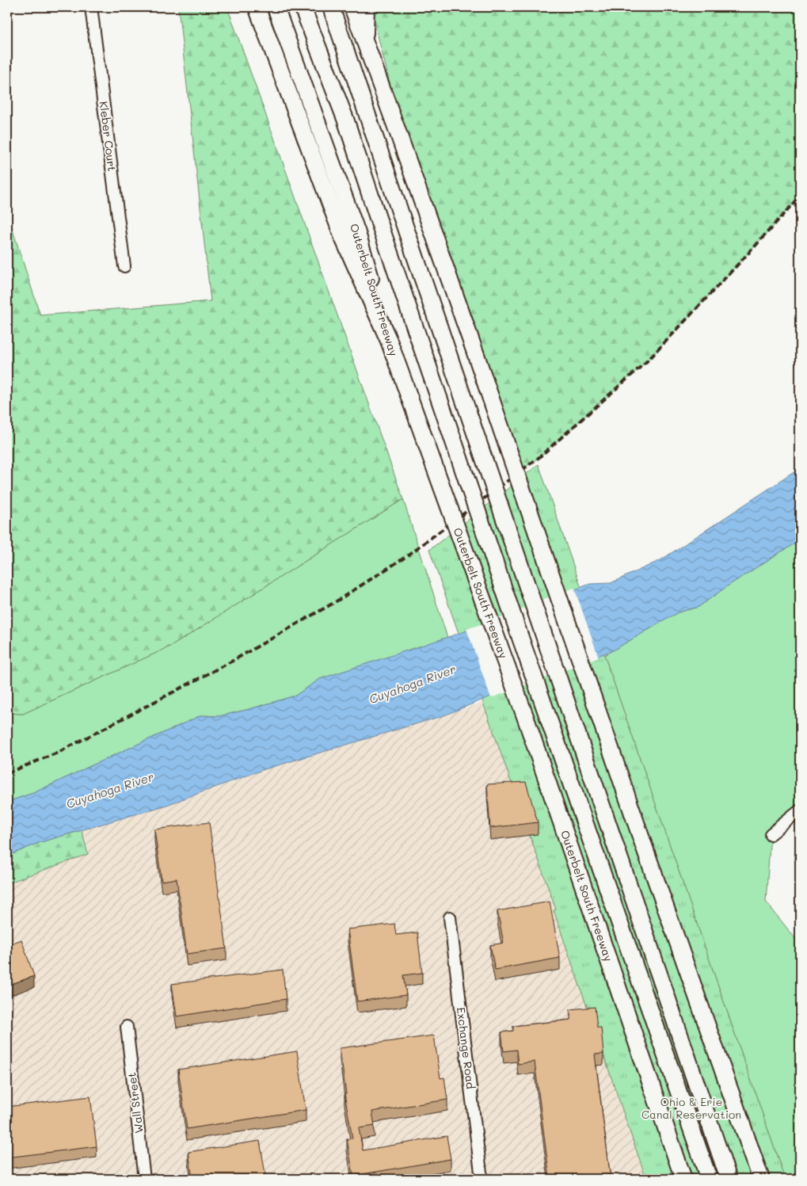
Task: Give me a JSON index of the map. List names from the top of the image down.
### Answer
{
  "streets": {
    "highway": ["Outerbelt South Freeway"],
    "street": ["Kleber Court", "Exchange Road", "Wall Street"]
  },
  "water": ["Cuyahoga River"],
  "parks": ["Ohio & Erie Canal Reservation"]
}
